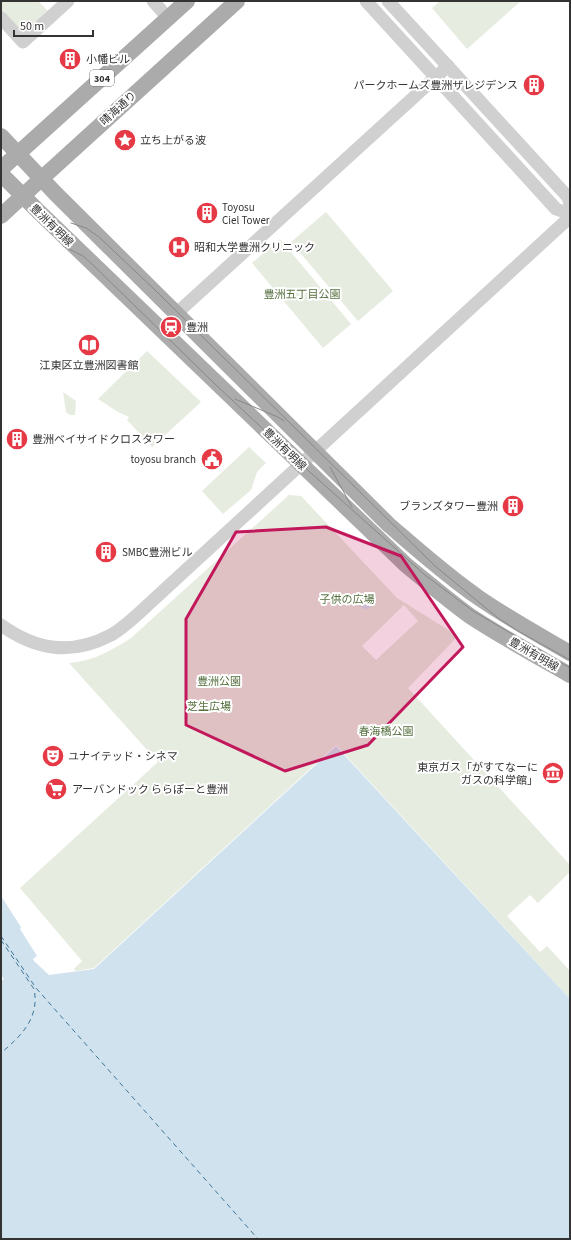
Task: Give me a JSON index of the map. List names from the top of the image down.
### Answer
{
  "streets": {
    "main road": ["304", "晴海通り", "豊洲有明線"]
  },
  "crossings": [
    ["304", "豊洲有明線"],
    ["晴海通り", "豊洲有明線"]
  ],
  "parks": [
    "豊洲五丁目公園",
    "子供の広場",
    "豊洲公園",
    "芝生広場",
    "春海橋公園"
  ],
  "places": {
    "building": [
      "小幡ビル",
      "パークホームズ豊洲ザレジデンス",
      "Toyosu Ciel Tower",
      "豊洲ベイサイドクロスタワー",
      "ブランズタワー豊洲",
      "SMBC豊洲ビル"
    ],
    "place": ["立ち上がる波"],
    "hospital": ["昭和大学豊洲クリニック"],
    "station": ["豊洲"],
    "library": ["江東区立豊洲図書館"],
    "public building": ["toyosu branch"],
    "theatre": ["ユナイテッド・シネマ"],
    "museum": ["東京ガス「がすてなーに ガスの科学館」"],
    "supermarket": ["アーバンドック ららぽーと豊洲"]
  },
  "scale_bar": "50 m"
}
